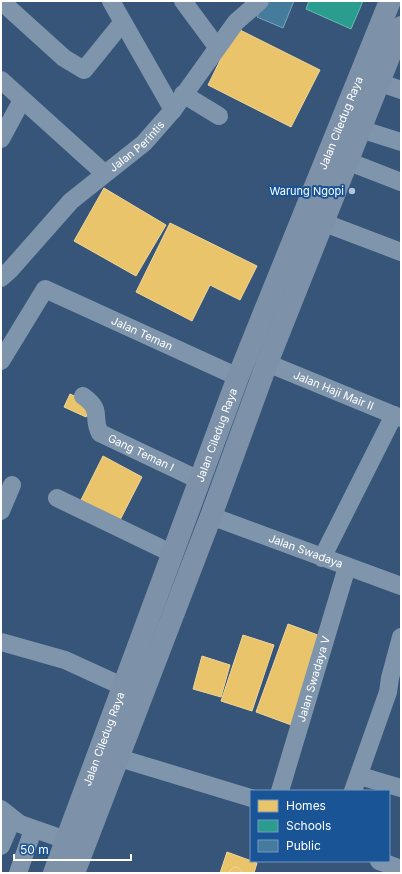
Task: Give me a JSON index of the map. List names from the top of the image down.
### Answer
{
  "streets": {
    "main road": ["Jalan Ciledug Raya"],
    "street": [
      "Jalan Perintis",
      "Jalan Teman",
      "Jalan Haji Mair II",
      "Gang Teman I",
      "Jalan Swadaya",
      "Jalan Swadaya V"
    ]
  },
  "crossings": [
    ["Jalan Ciledug Raya", "Jalan Teman"],
    ["Jalan Ciledug Raya", "Jalan Haji Mair II"],
    ["Jalan Ciledug Raya", "Gang Teman I"],
    ["Jalan Ciledug Raya", "Jalan Swadaya"],
    ["Jalan Swadaya", "Jalan Swadaya V"]
  ],
  "places": ["Warung Ngopi"],
  "legend": ["Homes", "Schools", "Public"],
  "scale_bar": "50 m"
}
